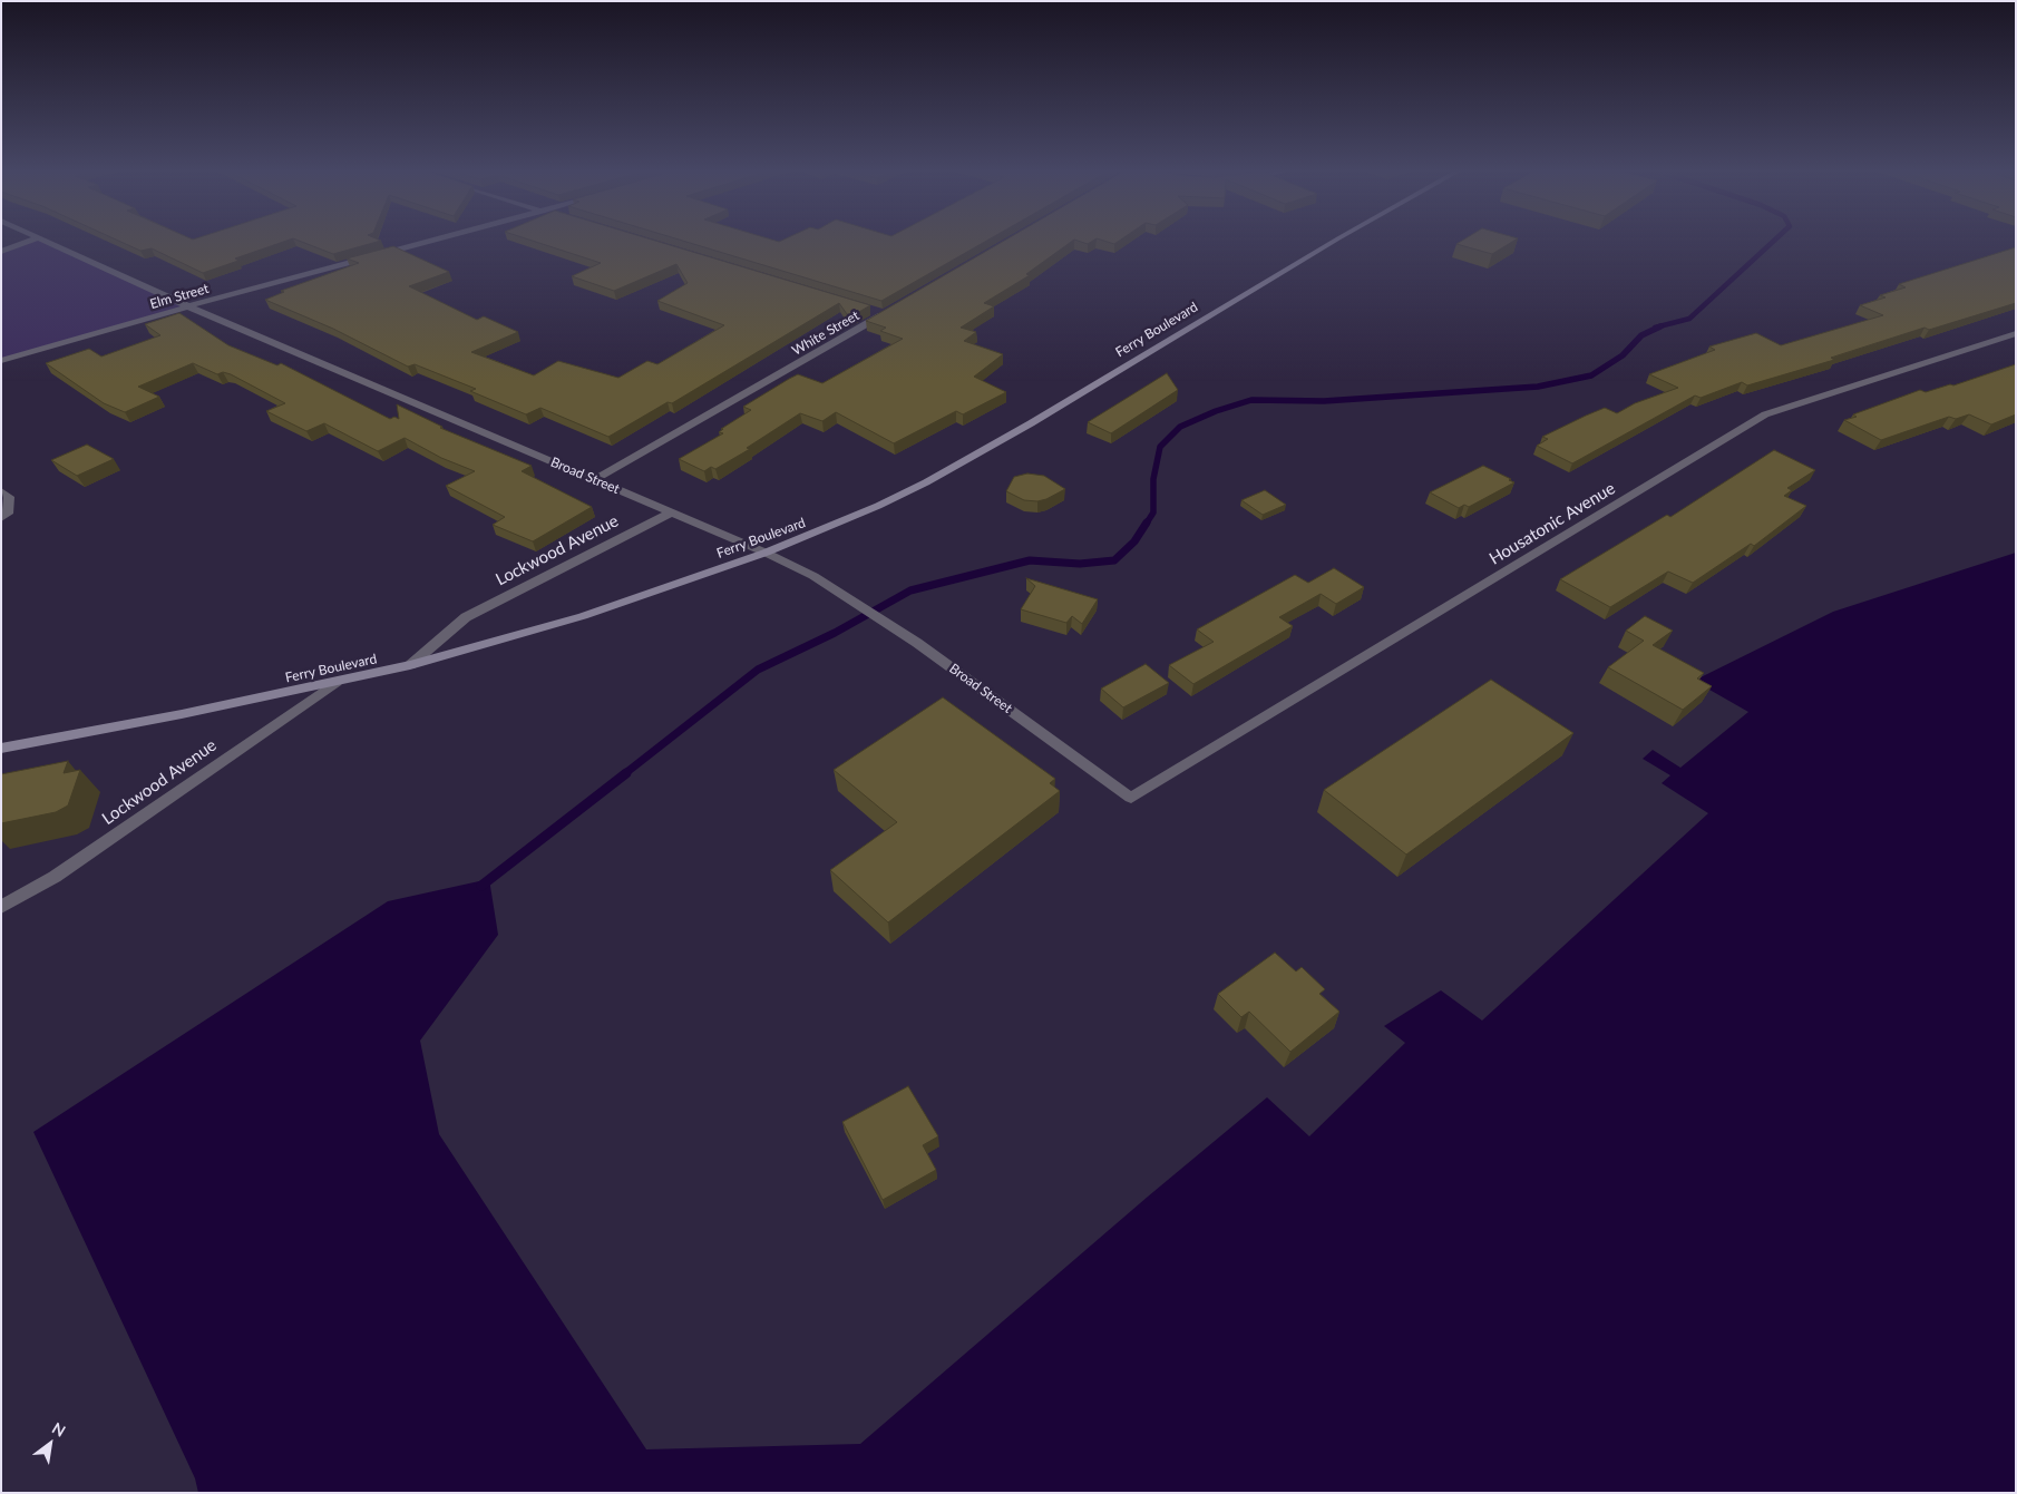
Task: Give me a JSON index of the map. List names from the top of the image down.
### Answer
{
  "streets": {
    "main road": ["Ferry Boulevard"],
    "street": [
      "Elm Street",
      "White Street",
      "Broad Street",
      "Housatonic Avenue",
      "Lockwood Avenue"
    ]
  },
  "crossings": [
    ["Elm Street", "Broad Street"],
    ["Ferry Boulevard", "Broad Street"],
    ["Ferry Boulevard", "Lockwood Avenue"],
    ["White Street", "Broad Street"],
    ["Broad Street", "Housatonic Avenue"],
    ["Broad Street", "Lockwood Avenue"]
  ],
  "north": "top right"
}
